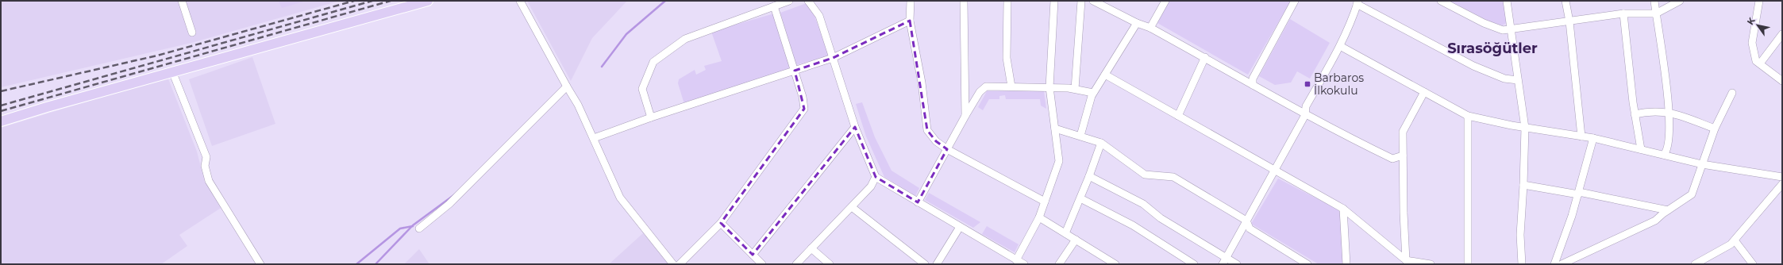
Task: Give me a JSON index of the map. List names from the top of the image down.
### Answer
{
  "districts": ["Sırasöğütler"],
  "places": {
    "transit": ["Barbaros İlkokulu"]
  },
  "north": "top left"
}
